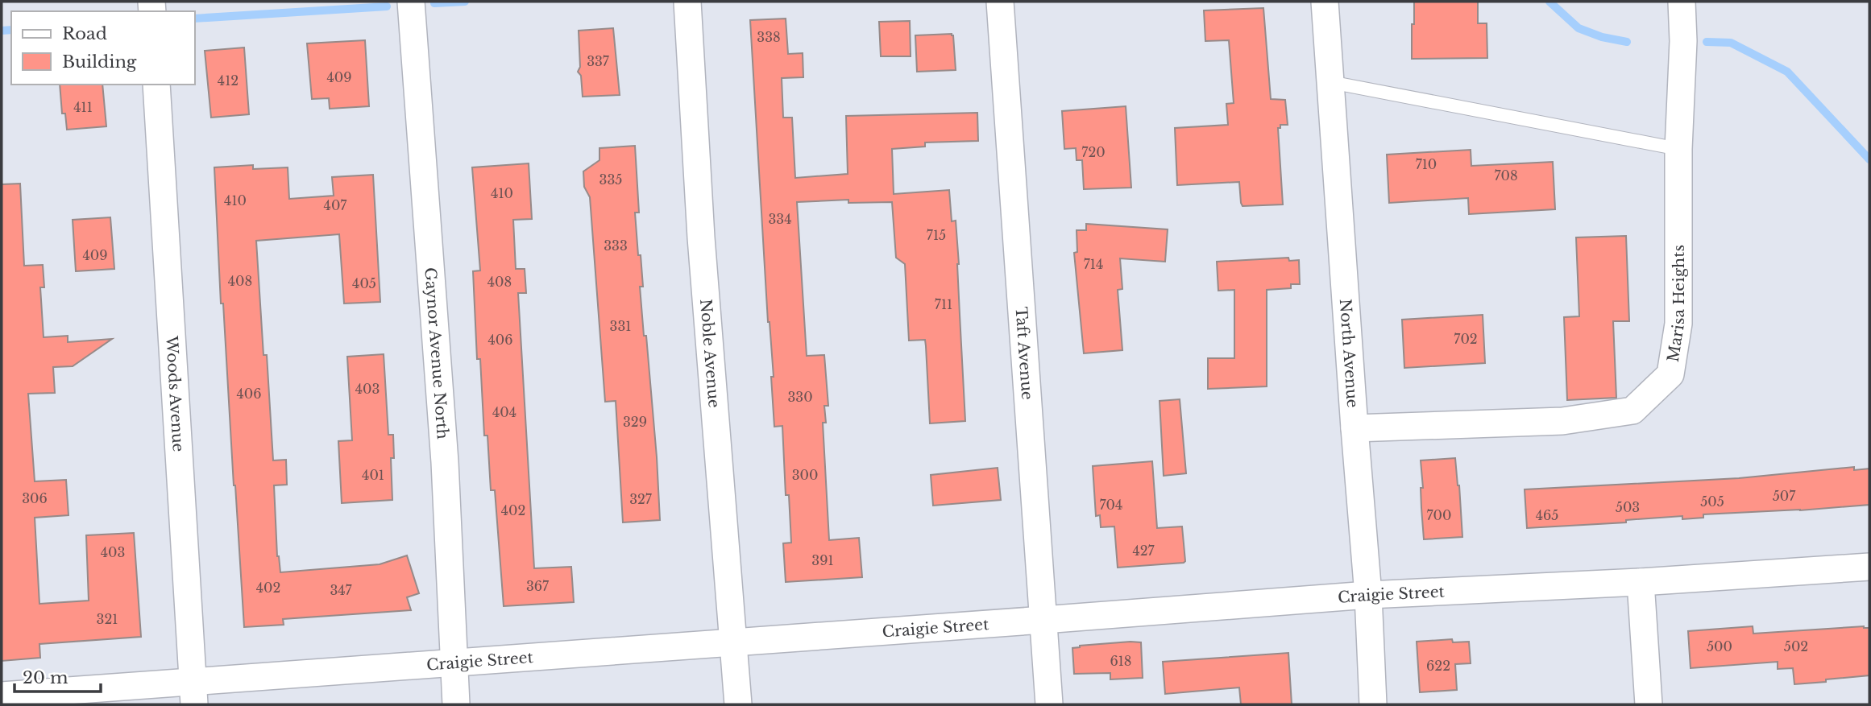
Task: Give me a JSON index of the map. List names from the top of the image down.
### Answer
{
  "streets": {
    "street": [
      "Marisa Heights",
      "Gaynor Avenue North",
      "Taft Avenue",
      "Noble Avenue",
      "North Avenue",
      "Woods Avenue",
      "Craigie Street"
    ]
  },
  "crossings": [
    ["Marisa Heights", "North Avenue"],
    ["Gaynor Avenue North", "Craigie Street"],
    ["Taft Avenue", "Craigie Street"],
    ["Noble Avenue", "Craigie Street"],
    ["North Avenue", "Craigie Street"],
    ["Woods Avenue", "Craigie Street"]
  ],
  "house_numbers": [
    "338",
    "337",
    "409",
    "412",
    "411",
    "720",
    "710",
    "708",
    "335",
    "410",
    "410",
    "407",
    "334",
    "715",
    "333",
    "409",
    "714",
    "408",
    "408",
    "405",
    "711",
    "331",
    "702",
    "406",
    "403",
    "406",
    "330",
    "404",
    "329",
    "401",
    "300",
    "507",
    "306",
    "327",
    "505",
    "704",
    "503",
    "402",
    "700",
    "465",
    "427",
    "403",
    "391",
    "367",
    "402",
    "347",
    "321",
    "500",
    "502",
    "618",
    "622"
  ],
  "legend": ["Road", "Building"],
  "scale_bar": "20 m"
}
